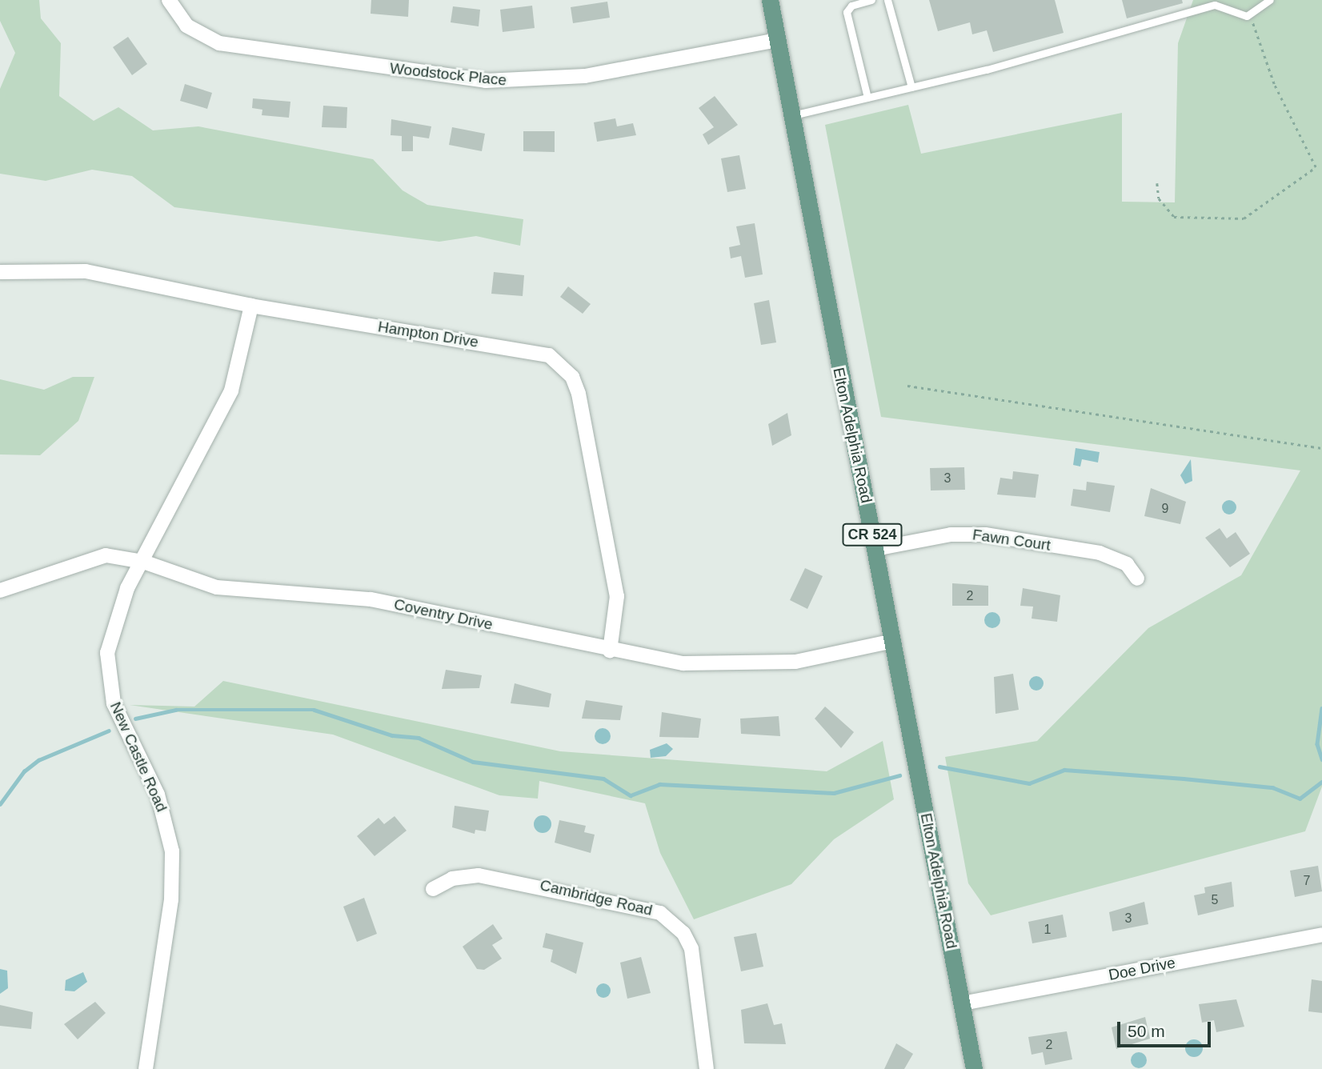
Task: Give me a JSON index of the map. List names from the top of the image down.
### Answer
{
  "streets": {
    "main road": ["Elton Adelphia Road", "CR 524"],
    "street": [
      "Woodstock Place",
      "Hampton Drive",
      "Fawn Court",
      "Coventry Drive",
      "New Castle Road",
      "Cambridge Road",
      "Doe Drive"
    ]
  },
  "crossings": [
    ["Woodstock Place", "Elton Adelphia Road"],
    ["Hampton Drive", "Coventry Drive"],
    ["Hampton Drive", "New Castle Road"],
    ["Elton Adelphia Road", "Fawn Court"],
    ["Elton Adelphia Road", "Coventry Drive"],
    ["Elton Adelphia Road", "Doe Drive"],
    ["Coventry Drive", "New Castle Road"]
  ],
  "house_numbers": [
    "3",
    "9",
    "2",
    "7",
    "5",
    "3",
    "1",
    "2"
  ],
  "scale_bar": "50 m"
}
